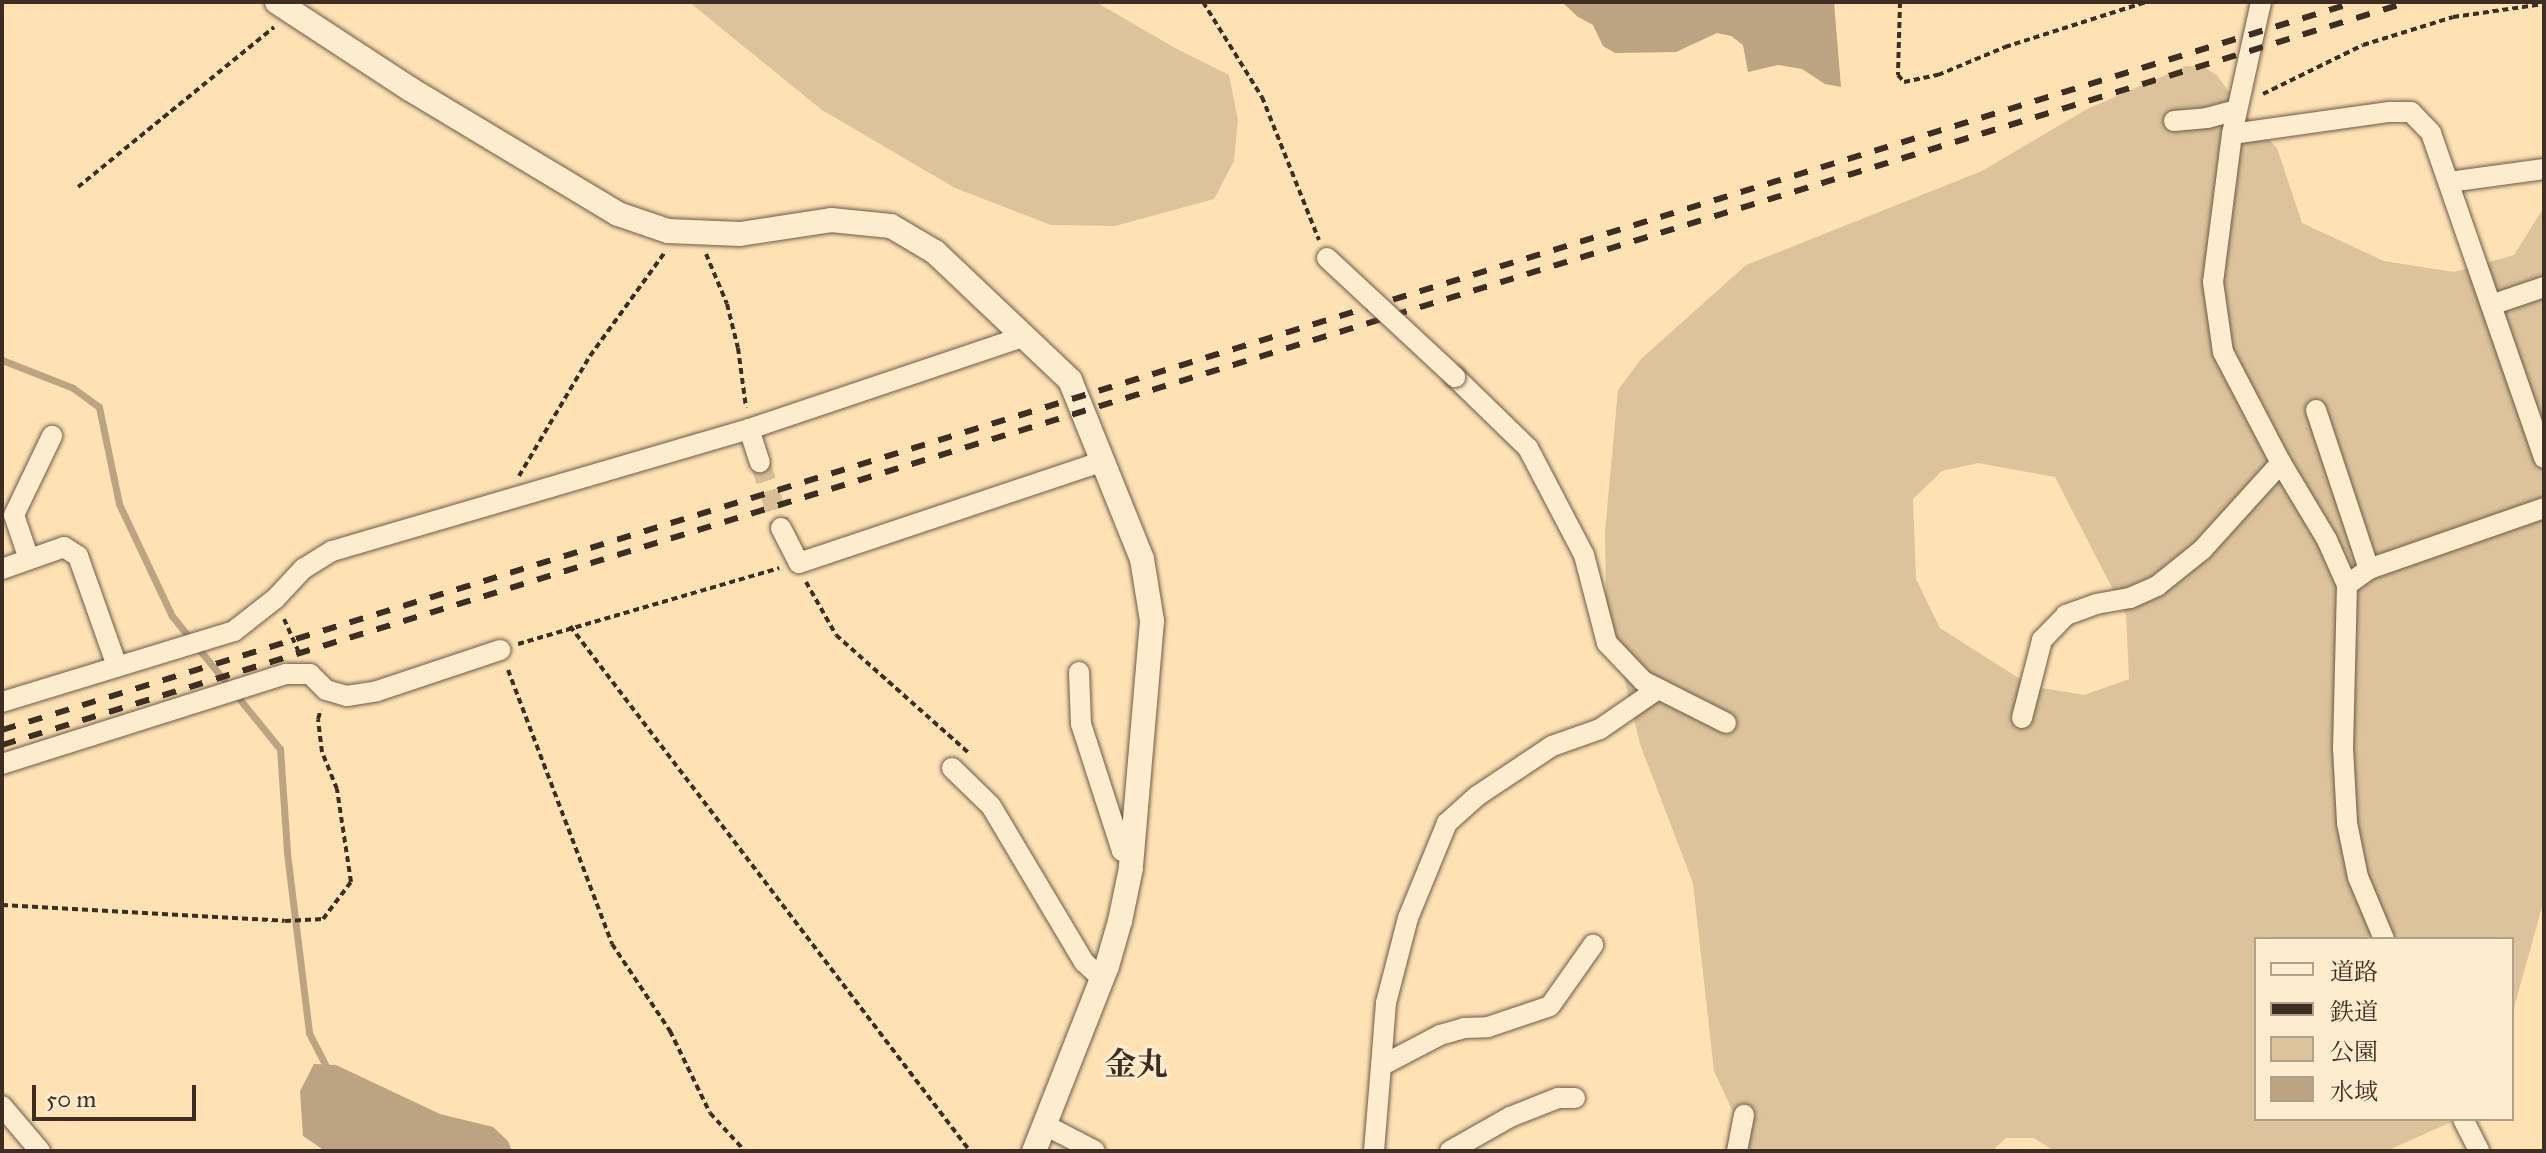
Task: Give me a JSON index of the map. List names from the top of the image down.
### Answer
{
  "districts": ["金丸"],
  "legend": [
    "道路",
    "鉄道",
    "公園",
    "水域"
  ],
  "scale_bar": "50 m"
}
